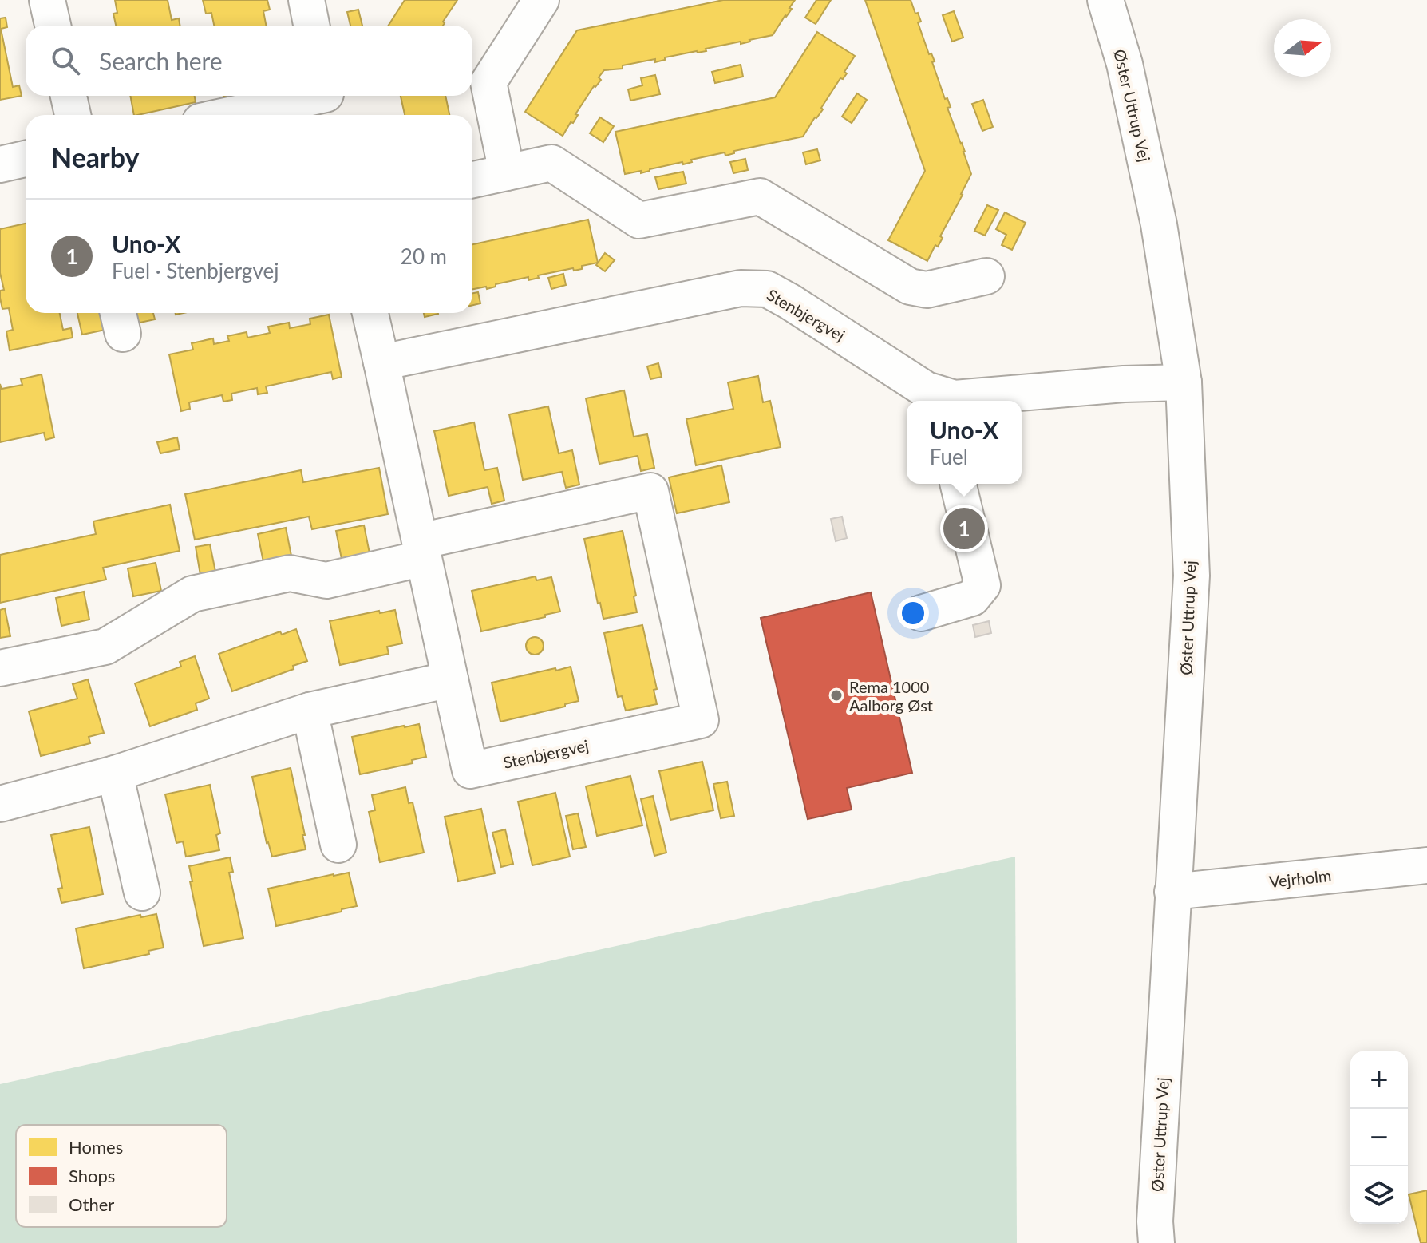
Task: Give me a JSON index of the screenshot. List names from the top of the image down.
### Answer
{
  "streets": {
    "street": ["Øster Uttrup Vej", "Stenbjergvej", "Vejrholm"]
  },
  "crossings": [
    ["Øster Uttrup Vej", "Stenbjergvej"],
    ["Øster Uttrup Vej", "Vejrholm"]
  ],
  "places": ["Rema 1000 Aalborg Øst"],
  "legend": ["Homes", "Shops", "Other"],
  "north": "right",
  "page": {
    "search": "Search here",
    "heading": "Nearby",
    "list": [
      {
        "mark": "1",
        "name": "Uno-X",
        "note": "Fuel · Stenbjergvej",
        "value": "20 m"
      }
    ],
    "popup": ["Uno-X", "Fuel"],
    "pins": "1",
    "map_buttons": ["+", "−"]
  }
}
